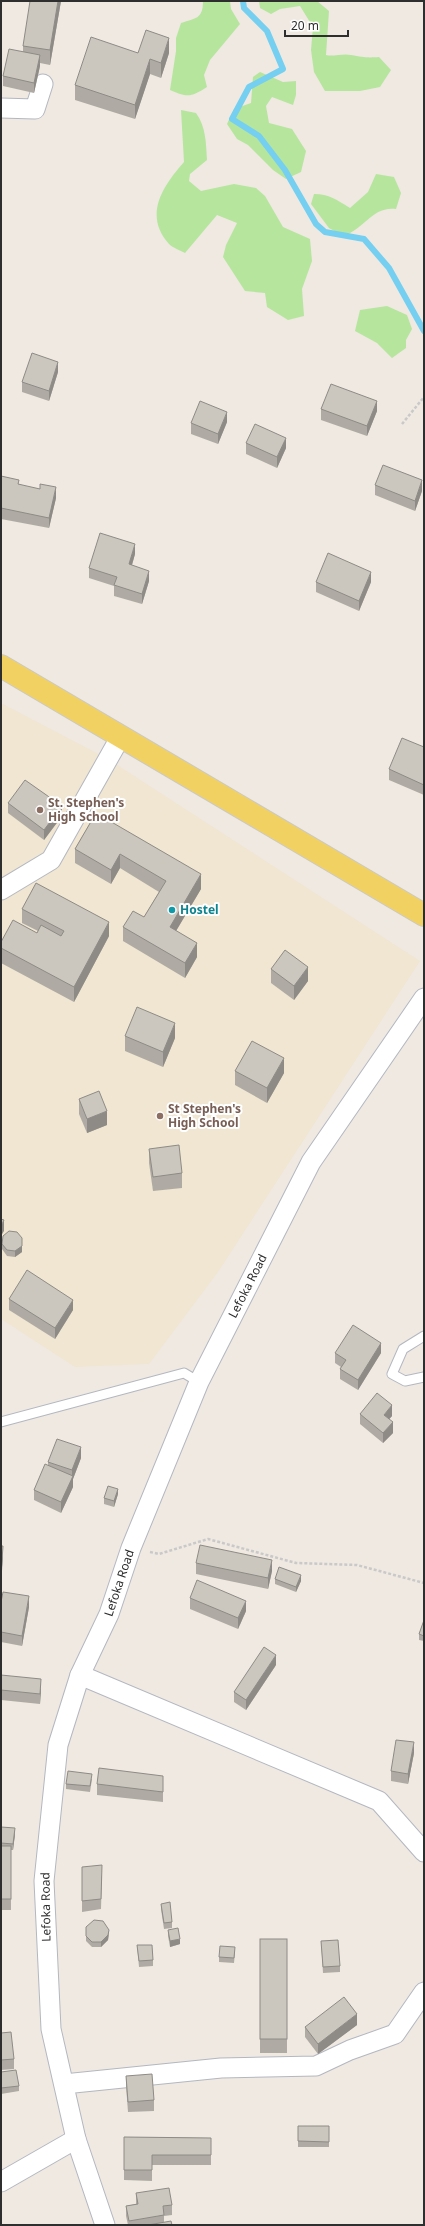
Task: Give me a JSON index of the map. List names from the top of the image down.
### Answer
{
  "streets": {
    "street": ["Lefoka Road"]
  },
  "places": ["St. Stephen's High School", "Hostel", "St Stephen's High School"],
  "scale_bar": "20 m"
}
